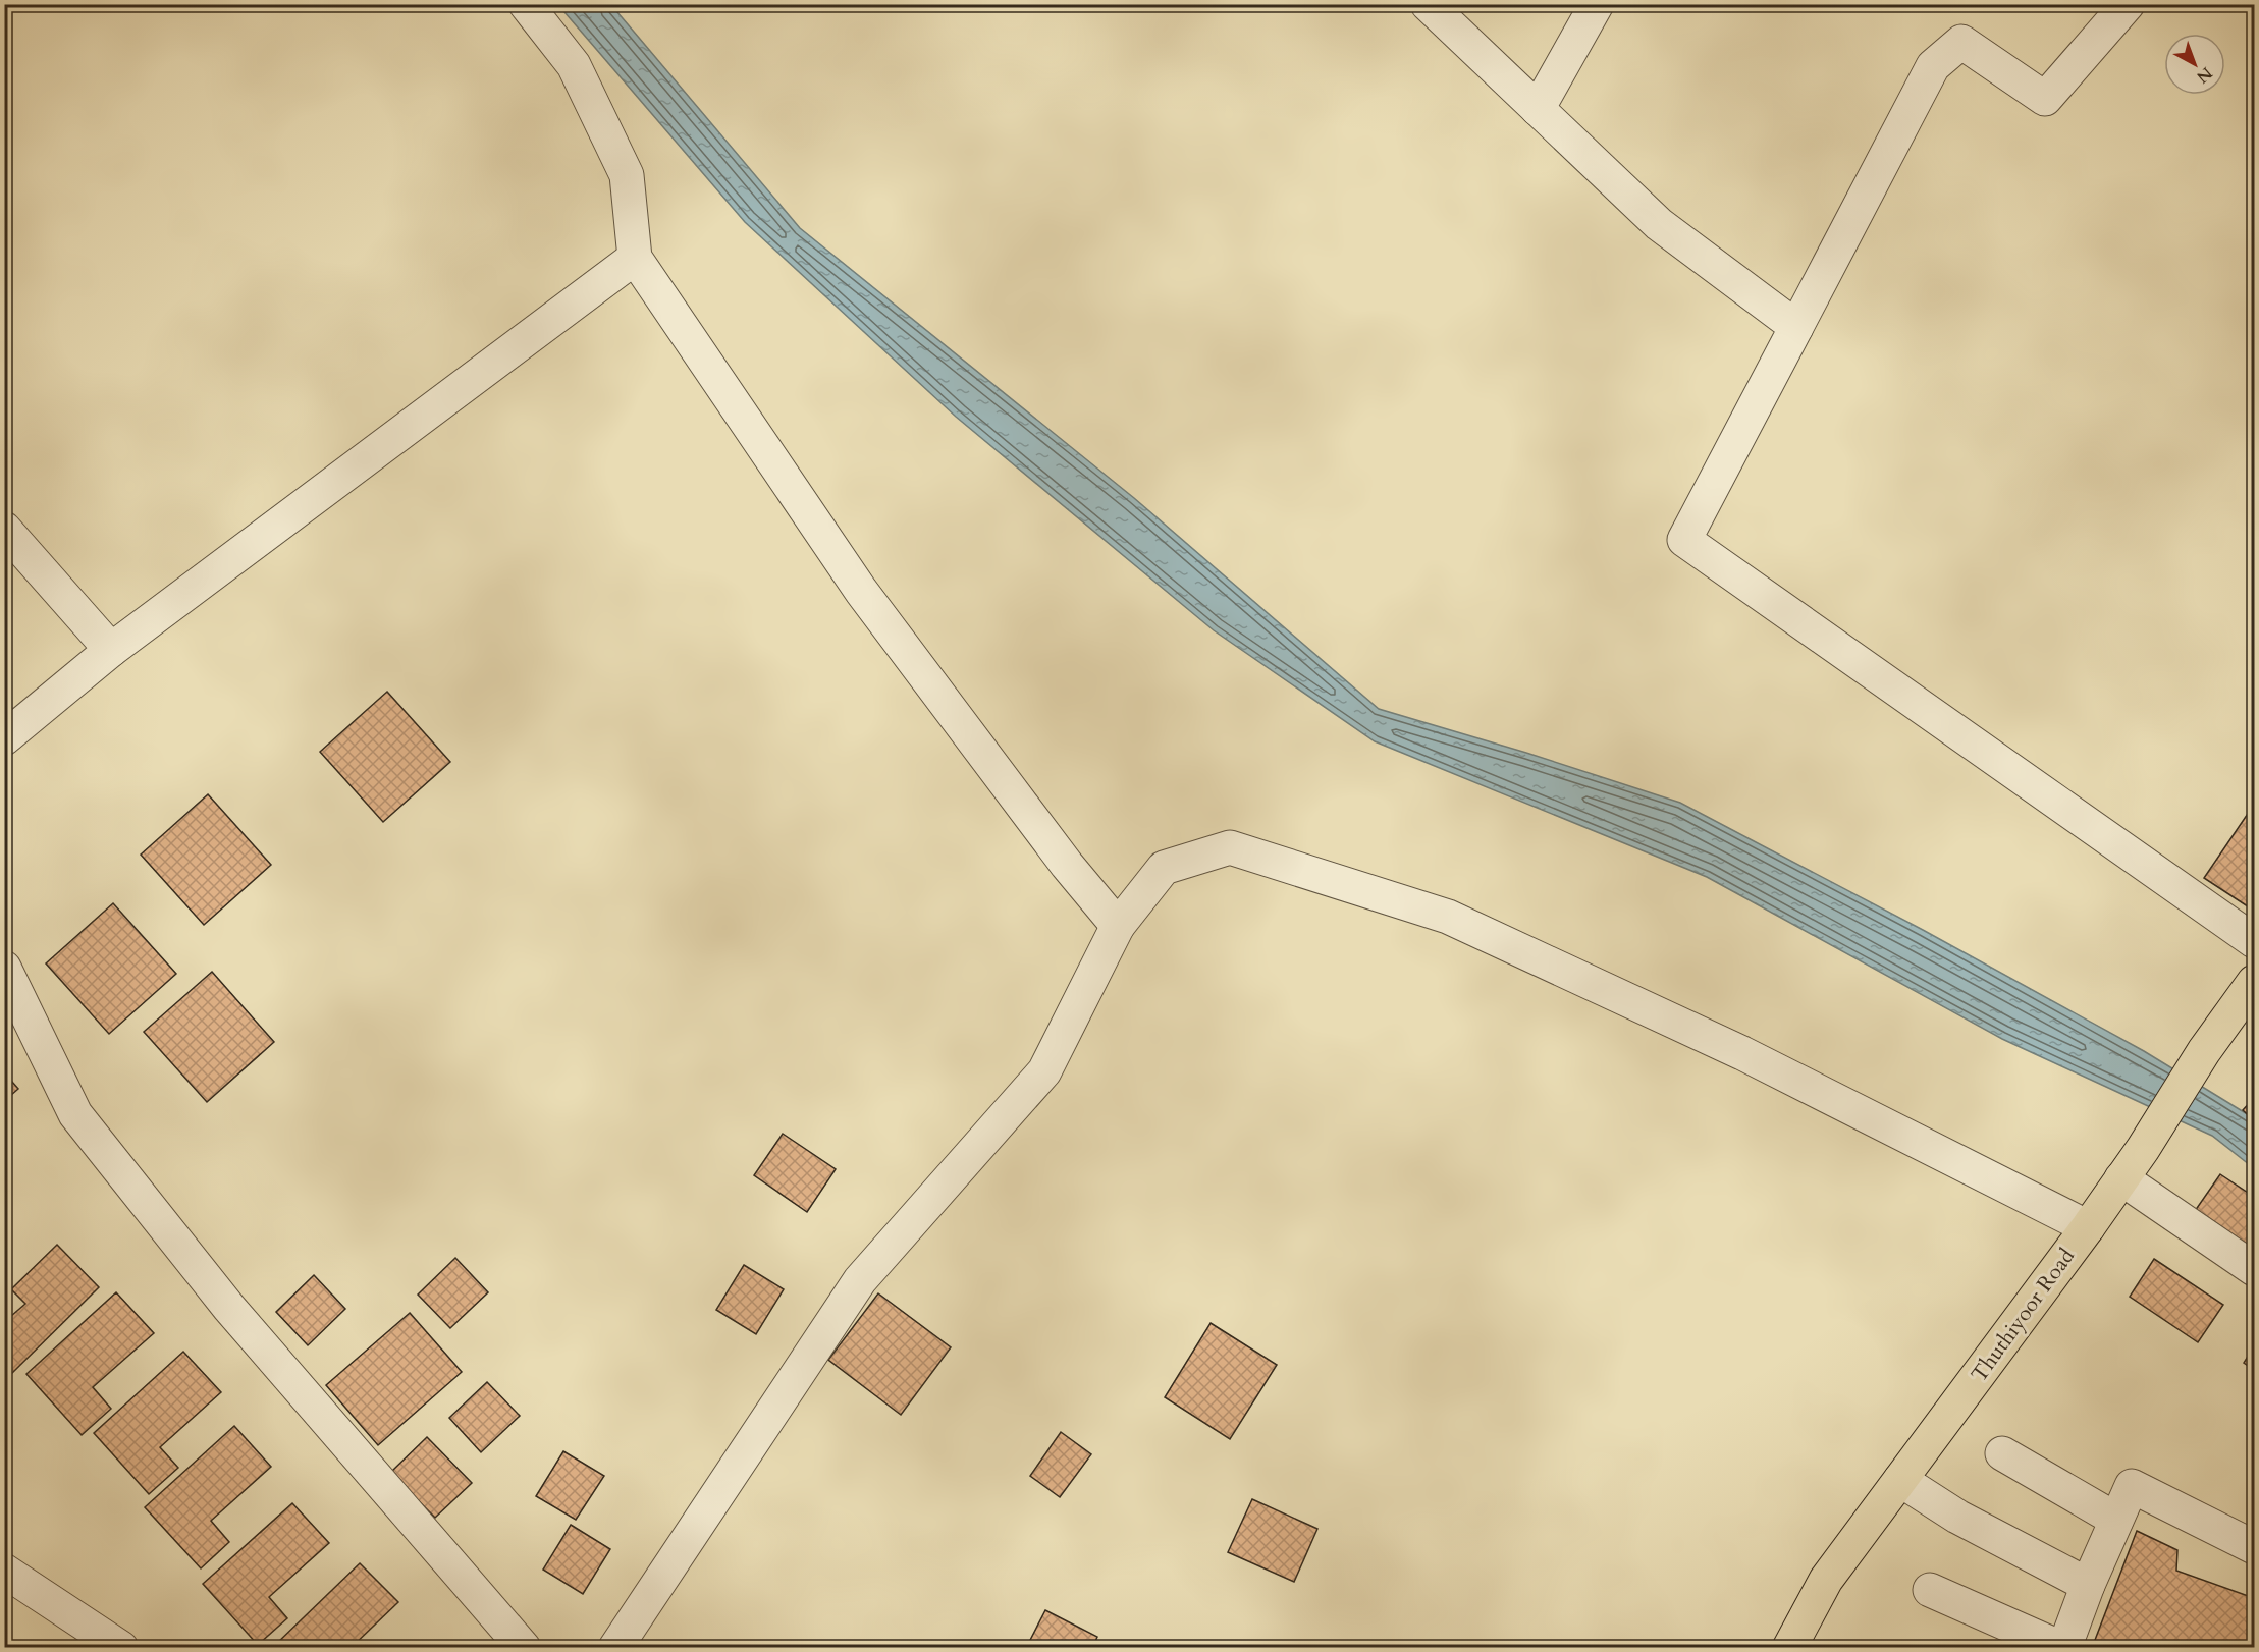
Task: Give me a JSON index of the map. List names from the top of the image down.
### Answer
{
  "streets": {
    "main road": ["Thuthiyoor Road"]
  },
  "north": "bottom right"
}
